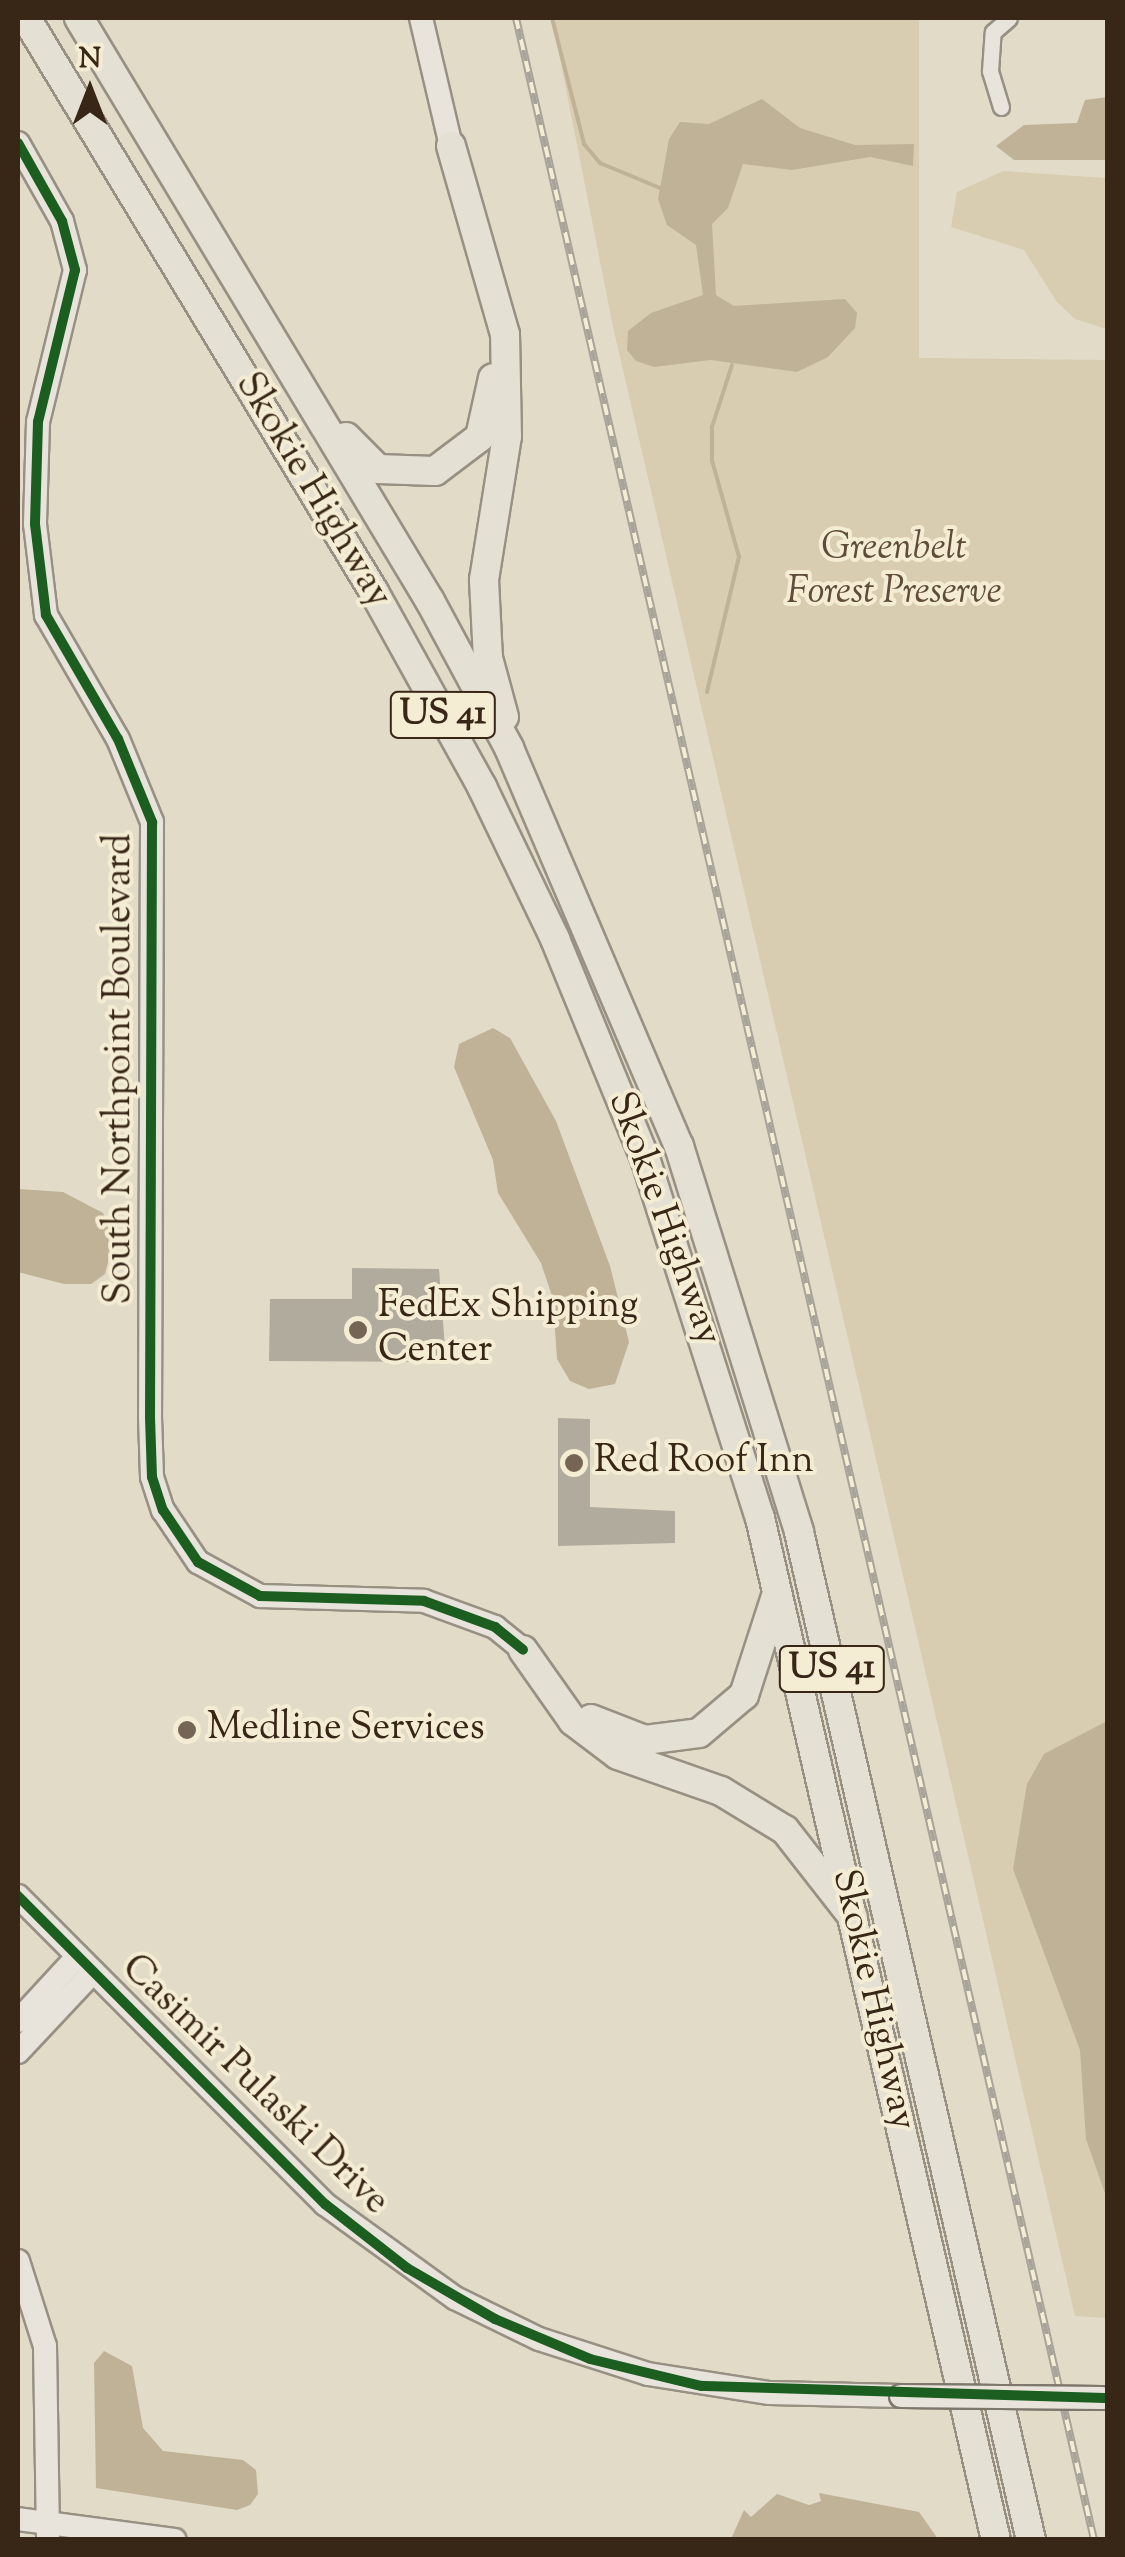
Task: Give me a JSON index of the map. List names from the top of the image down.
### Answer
{
  "streets": {
    "highway": ["Skokie Highway", "US 41"],
    "street": ["South Northpoint Boulevard", "Casimir Pulaski Drive"]
  },
  "parks": ["Greenbelt Forest Preserve"],
  "places": ["FedEx Shipping Center", "Red Roof Inn", "Medline Services"],
  "north": "top"
}
